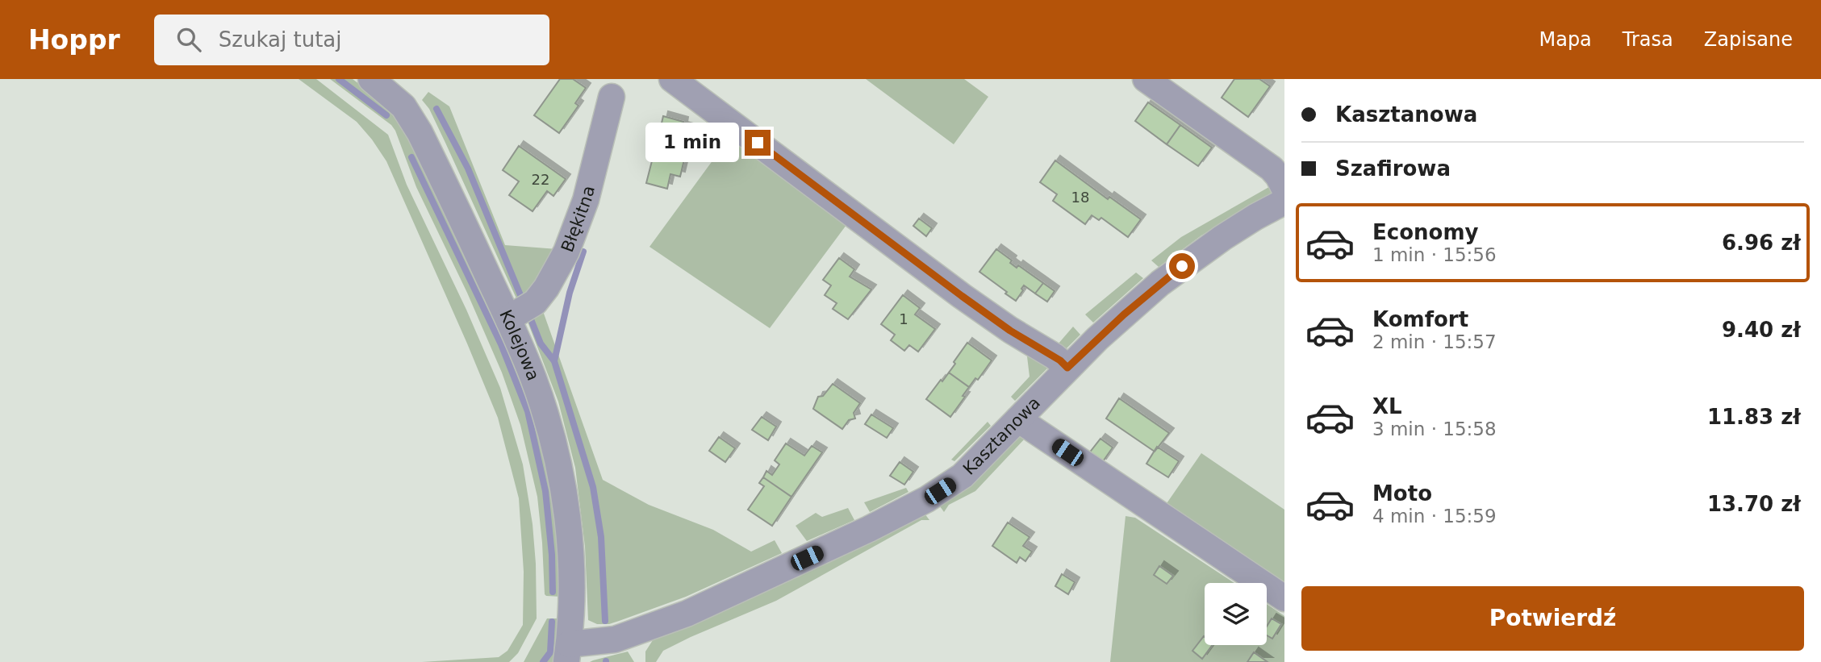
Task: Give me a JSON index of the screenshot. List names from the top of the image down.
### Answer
{
  "streets": {
    "street": ["Błękitna", "Kolejowa", "Kasztanowa"]
  },
  "crossings": [
    ["Błękitna", "Kolejowa"],
    ["Kolejowa", "Kasztanowa"]
  ],
  "house_numbers": ["22", "18", "1"],
  "page": {
    "header": "Hoppr",
    "search": "Szukaj tutaj",
    "nav": ["Mapa", "Trasa", "Zapisane"],
    "banner": ["Kasztanowa", "Szafirowa"],
    "bubble": "1 min",
    "list": [
      {
        "name": "Economy",
        "note": "1 min · 15:56",
        "value": "6.96 zł"
      },
      {
        "name": "Komfort",
        "note": "2 min · 15:57",
        "value": "9.40 zł"
      },
      {
        "name": "XL",
        "note": "3 min · 15:58",
        "value": "11.83 zł"
      },
      {
        "name": "Moto",
        "note": "4 min · 15:59",
        "value": "13.70 zł"
      }
    ],
    "buttons": "Potwierdź"
  }
}
